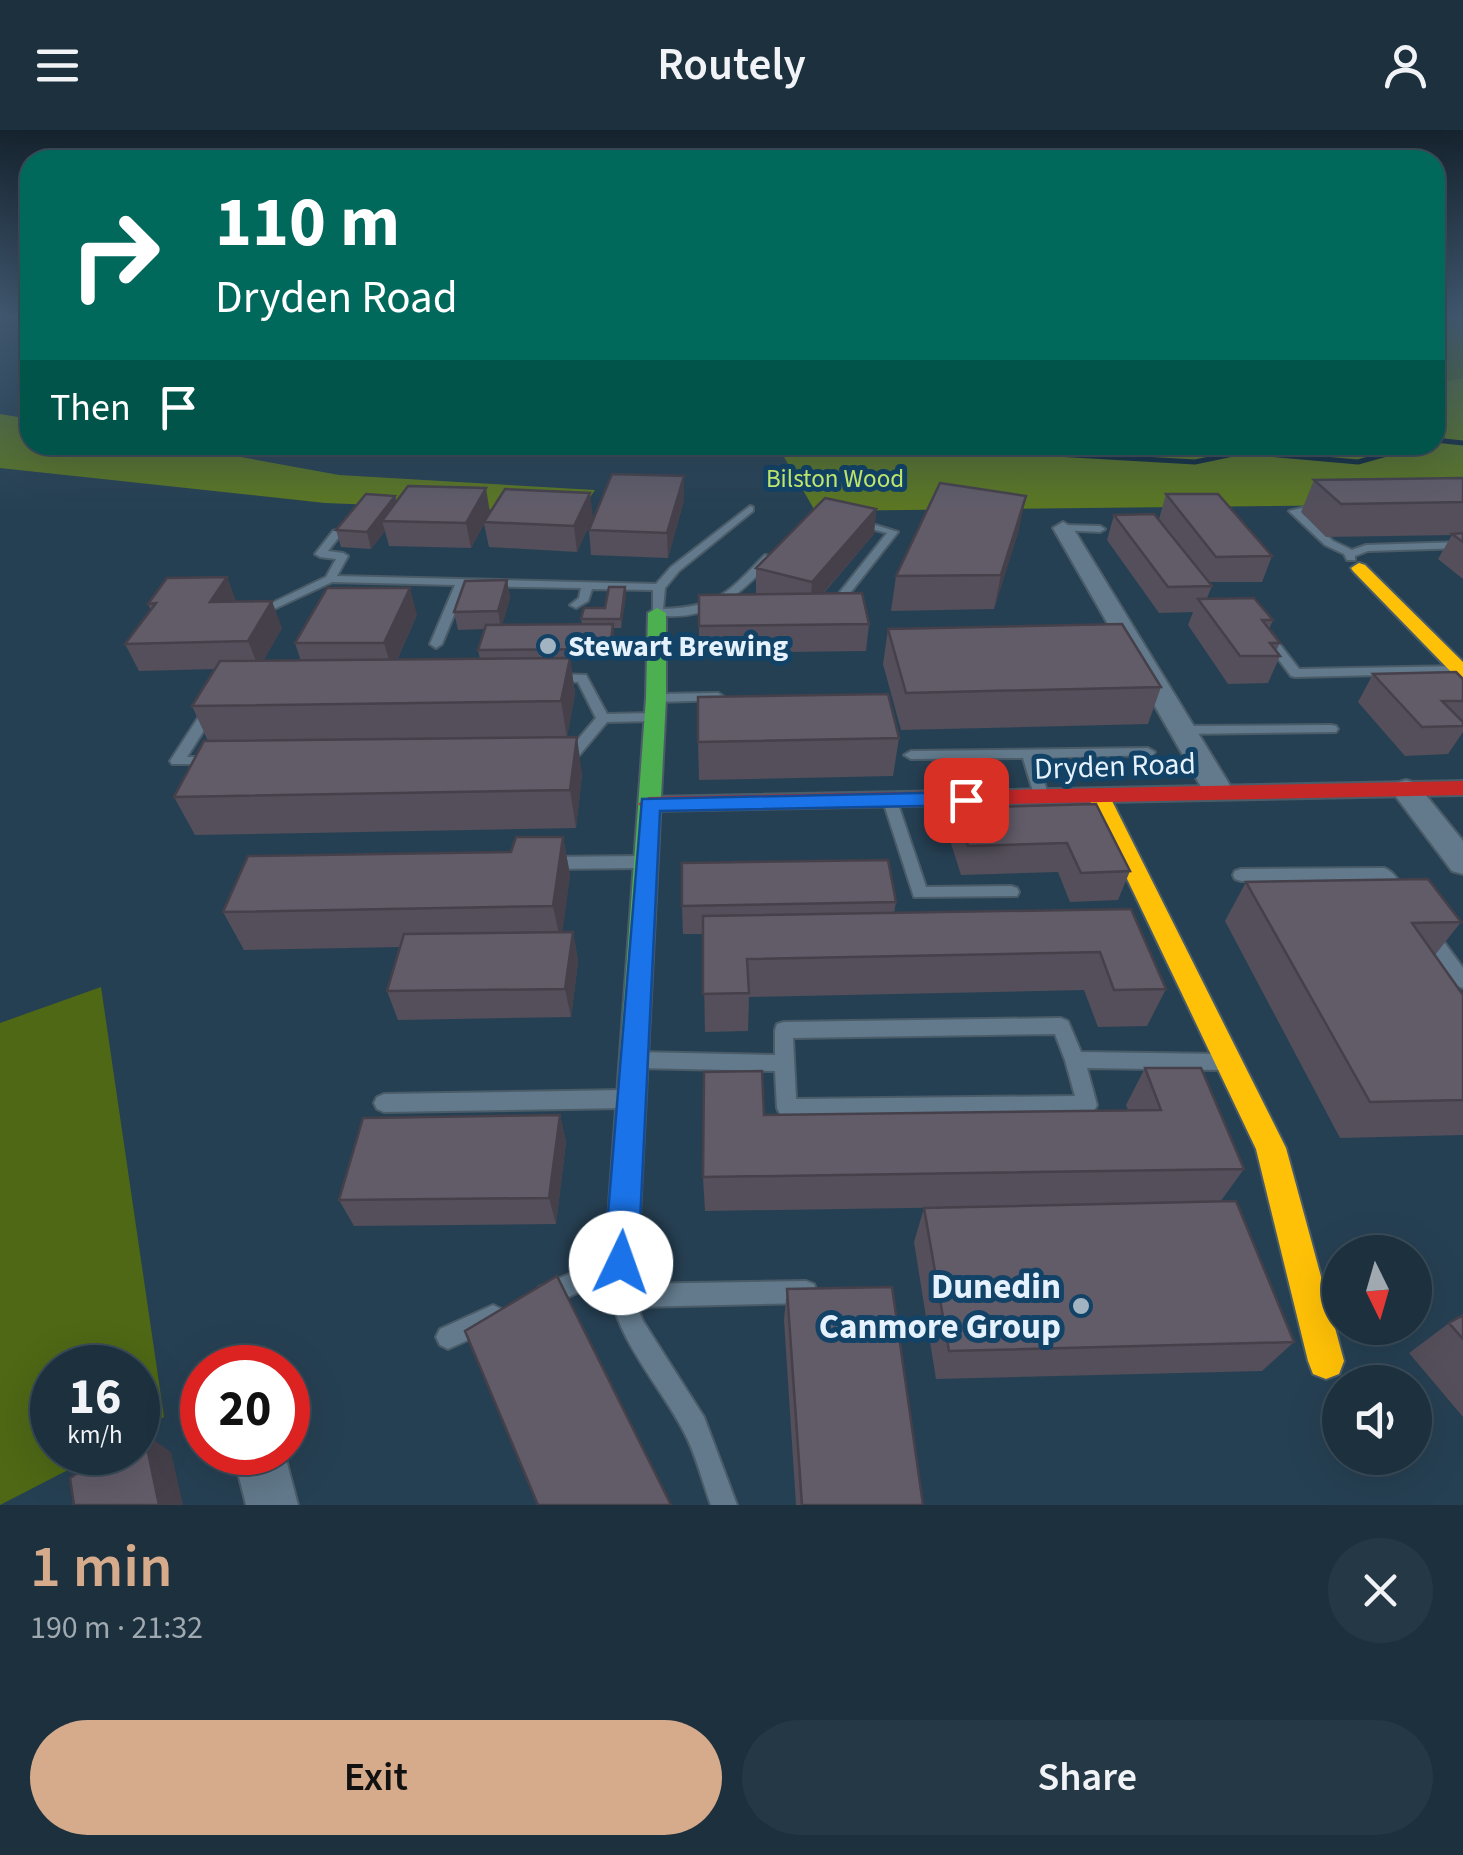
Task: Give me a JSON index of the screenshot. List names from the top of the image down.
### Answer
{
  "streets": {
    "street": ["Dryden Road"]
  },
  "parks": ["Bilston Wood"],
  "places": ["Stewart Brewing", "Dunedin Canmore Group"],
  "north": "bottom",
  "page": {
    "header": "Routely",
    "turn": ["110 m", "Dryden Road"],
    "then": "Then",
    "speed": "16 km/h",
    "limit": "20",
    "heading": ["1 min", "190 m · 21:32"],
    "buttons": ["Exit", "Share"]
  }
}
